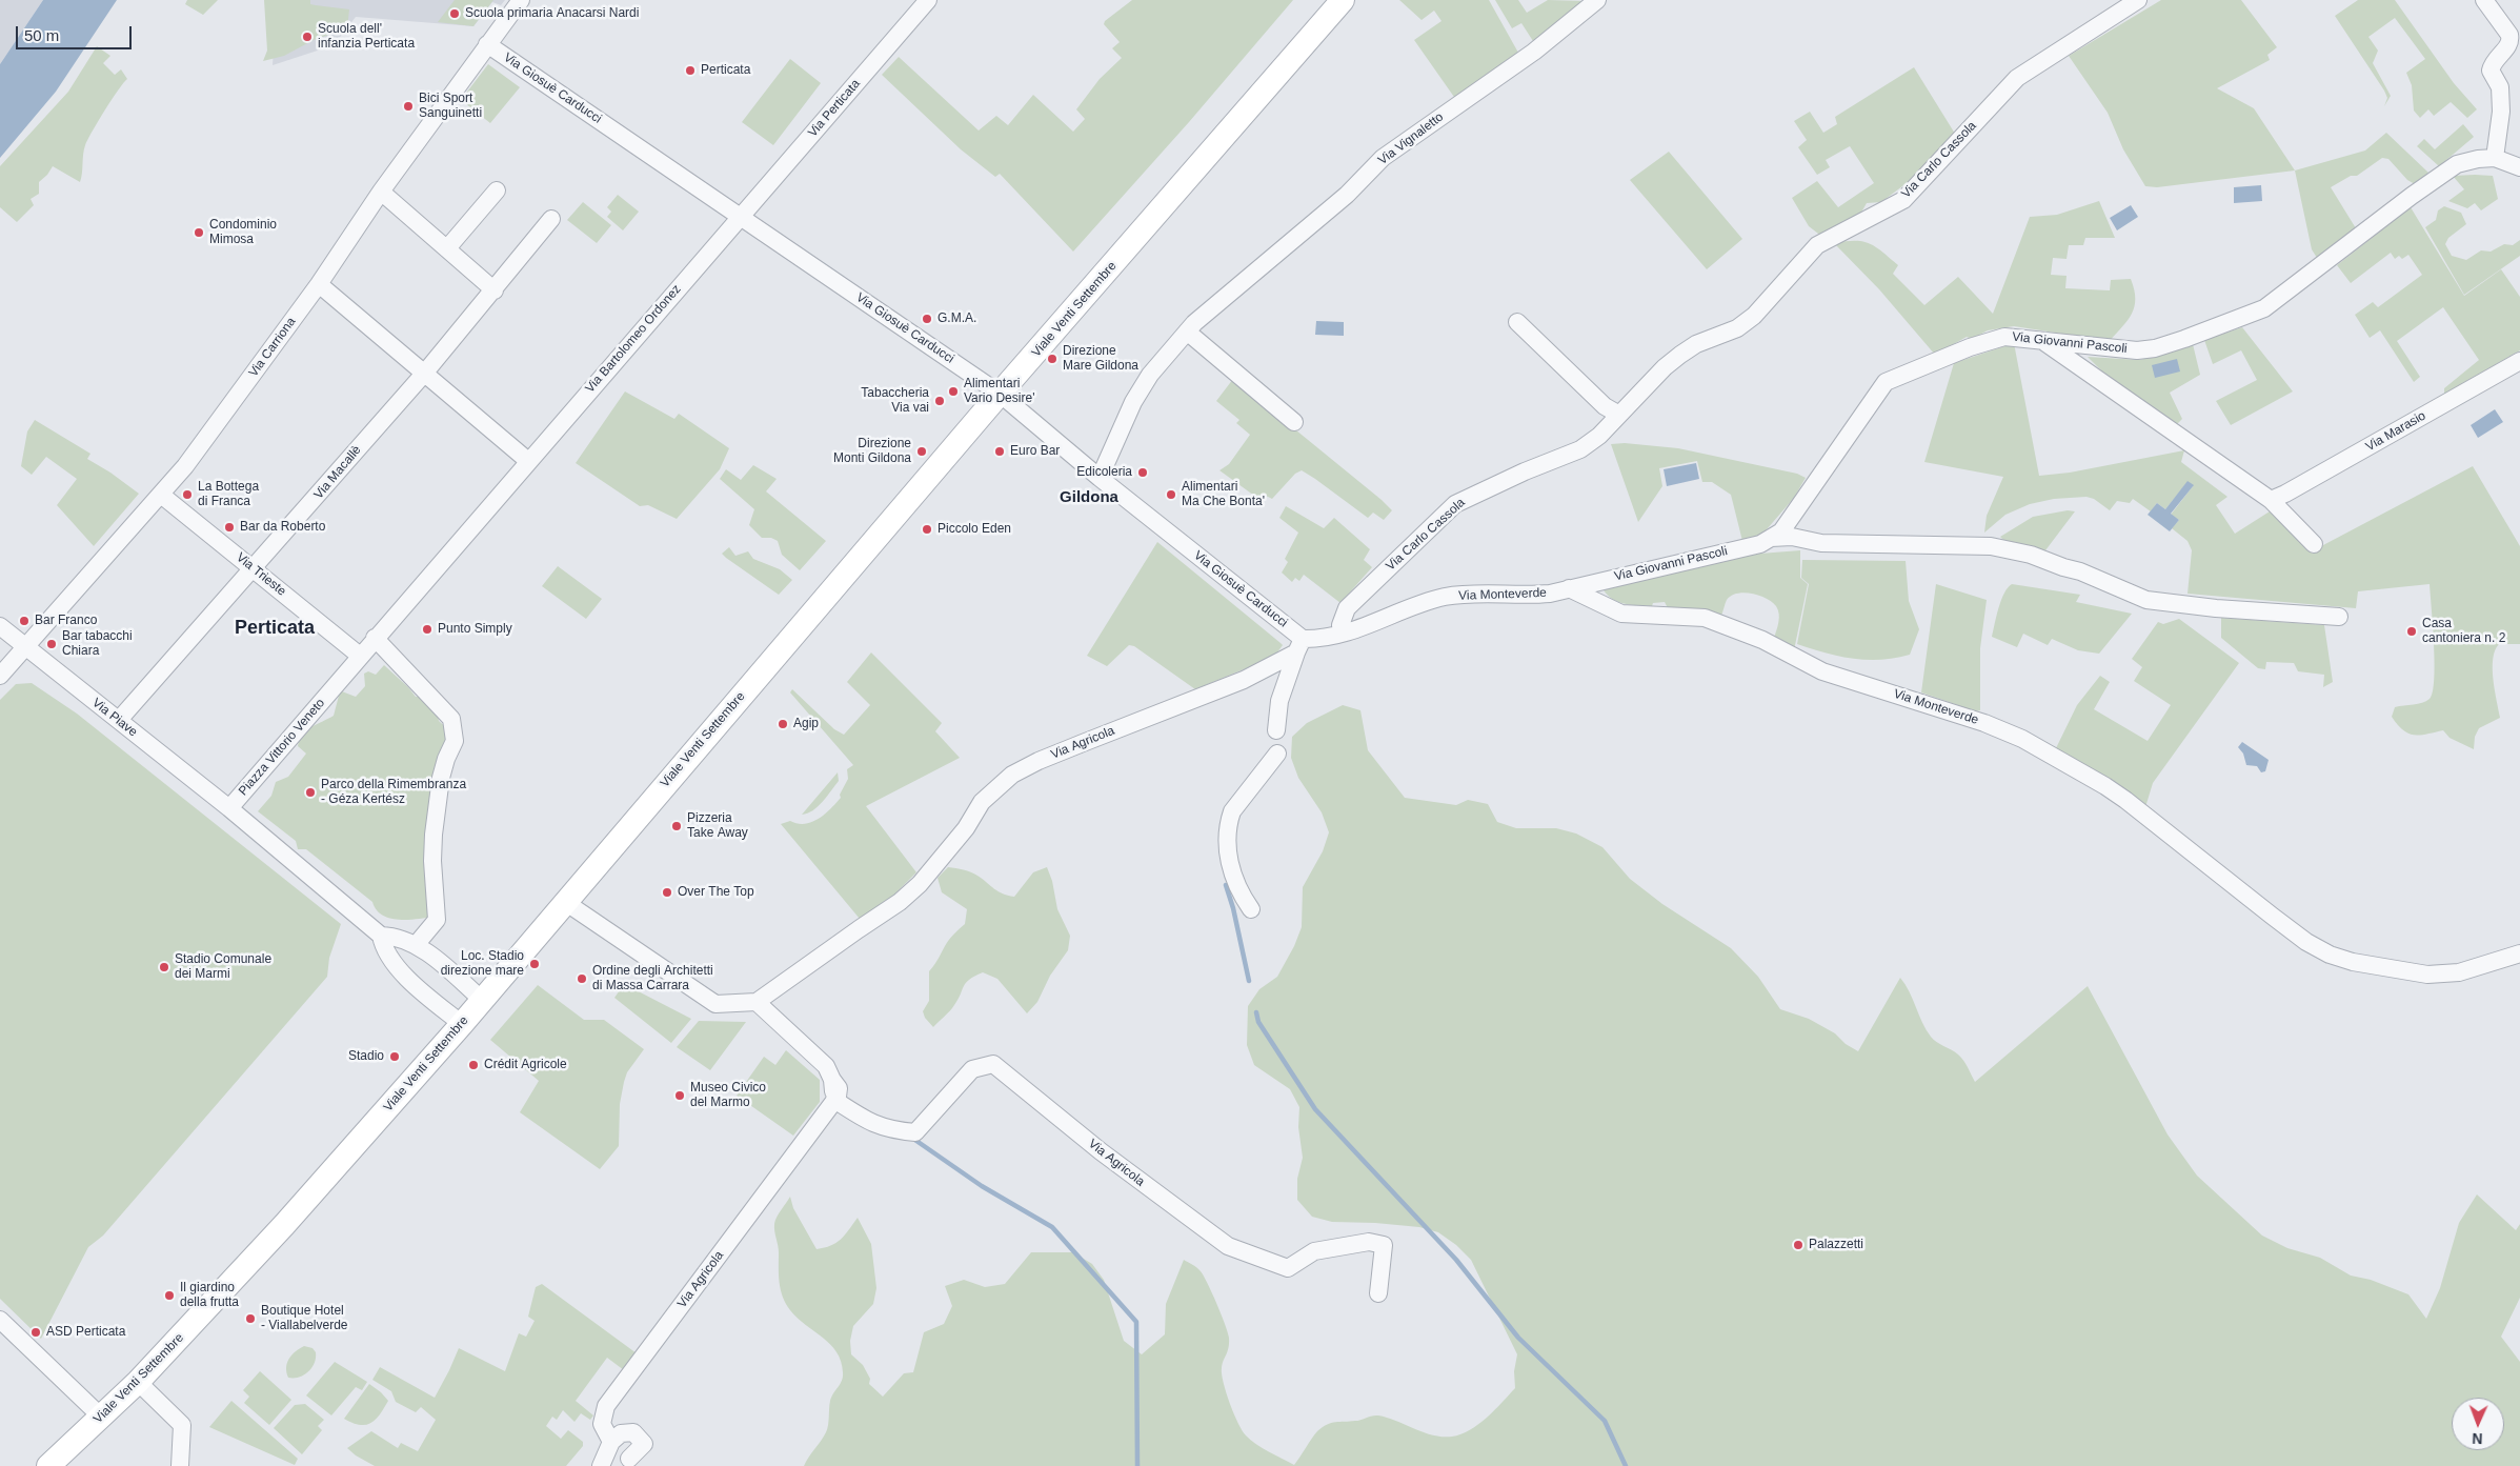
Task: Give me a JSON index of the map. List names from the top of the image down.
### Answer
{
  "streets": {
    "main road": ["Viale Venti Settembre"],
    "street": [
      "Via Giosuè Carducci",
      "Via Perticata",
      "Via Vignaletto",
      "Via Carlo Cassola",
      "Via Bartolomeo Ordonez",
      "Via Giovanni Pascoli",
      "Via Carriona",
      "Via Marasio",
      "Via Macallè",
      "Via Trieste",
      "Via Monteverde",
      "Via Piave",
      "Via Agricola",
      "Piazza Vittorio Veneto"
    ]
  },
  "crossings": [
    ["Via Giosuè Carducci", "Via Perticata"],
    ["Via Giosuè Carducci", "Via Vignaletto"],
    ["Via Giosuè Carducci", "Viale Venti Settembre"],
    ["Via Giosuè Carducci", "Via Bartolomeo Ordonez"],
    ["Via Giosuè Carducci", "Via Carriona"],
    ["Via Giosuè Carducci", "Via Monteverde"],
    ["Via Giosuè Carducci", "Via Agricola"],
    ["Via Perticata", "Via Bartolomeo Ordonez"],
    ["Via Carlo Cassola", "Via Monteverde"],
    ["Viale Venti Settembre", "Piazza Vittorio Veneto"],
    ["Via Bartolomeo Ordonez", "Via Trieste"],
    ["Via Bartolomeo Ordonez", "Piazza Vittorio Veneto"],
    ["Via Giovanni Pascoli", "Via Monteverde"],
    ["Via Carriona", "Via Trieste"],
    ["Via Carriona", "Via Piave"],
    ["Via Macallè", "Via Trieste"],
    ["Via Macallè", "Via Piave"],
    ["Via Trieste", "Piazza Vittorio Veneto"],
    ["Via Monteverde", "Via Agricola"],
    ["Via Piave", "Piazza Vittorio Veneto"]
  ],
  "districts": ["Gildona", "Perticata"],
  "places": [
    "Scuola primaria Anacarsi Nardi",
    "Scuola dell' infanzia Perticata",
    "Perticata",
    "Bici Sport Sanguinetti",
    "Condominio Mimosa",
    "G.M.A.",
    "Direzione Mare Gildona",
    "Alimentari Vario Desire'",
    "Tabaccheria Via vai",
    "Direzione Monti Gildona",
    "Euro Bar",
    "Edicoleria",
    "La Bottega di Franca",
    "Alimentari Ma Che Bonta'",
    "Bar da Roberto",
    "Piccolo Eden",
    "Bar Franco",
    "Punto Simply",
    "Casa cantoniera n. 2",
    "Bar tabacchi Chiara",
    "Agip",
    "Parco della Rimembranza - Géza Kertész",
    "Pizzeria Take Away",
    "Over The Top",
    "Loc. Stadio direzione mare",
    "Stadio Comunale dei Marmi",
    "Ordine degli Architetti di Massa Carrara",
    "Stadio",
    "Crédit Agricole",
    "Museo Civico del Marmo",
    "Palazzetti",
    "Il giardino della frutta",
    "Boutique Hotel - Viallabelverde",
    "ASD Perticata"
  ],
  "scale_bar": "50 m",
  "north": "bottom"
}
